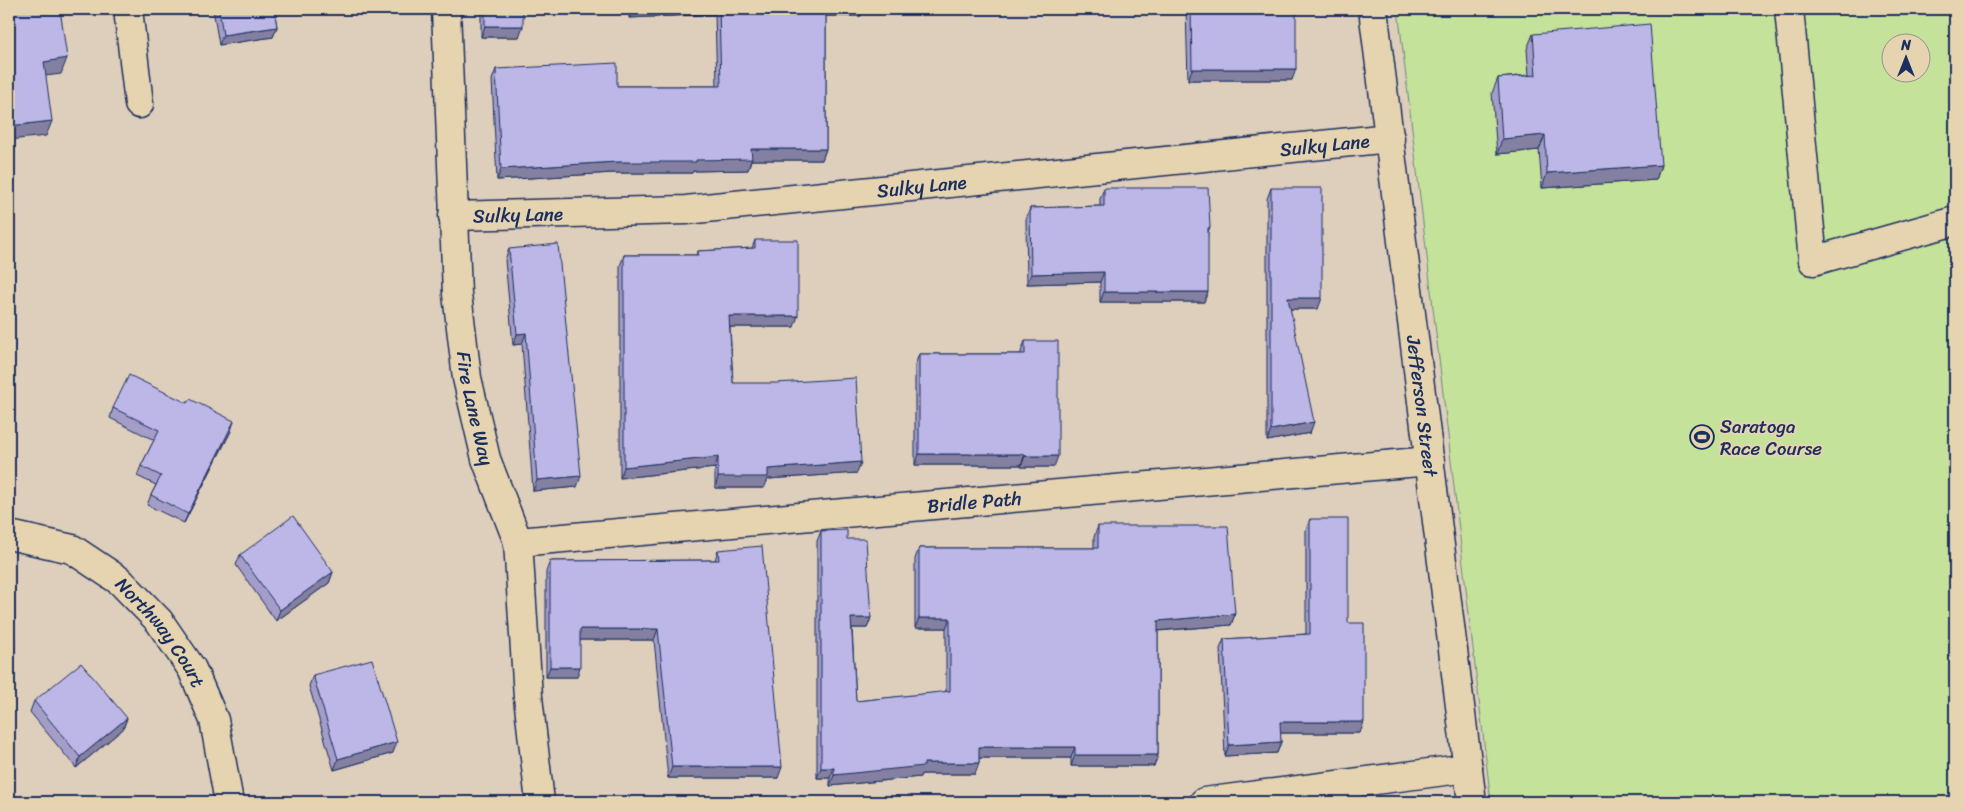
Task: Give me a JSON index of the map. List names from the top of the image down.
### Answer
{
  "streets": {
    "street": [
      "Sulky Lane",
      "Jefferson Street",
      "Fire Lane Way",
      "Bridle Path",
      "Northway Court"
    ]
  },
  "crossings": [
    ["Sulky Lane", "Jefferson Street"],
    ["Sulky Lane", "Fire Lane Way"],
    ["Jefferson Street", "Bridle Path"],
    ["Fire Lane Way", "Bridle Path"]
  ],
  "places": {
    "sports": ["Saratoga Race Course"]
  },
  "north": "top"
}
